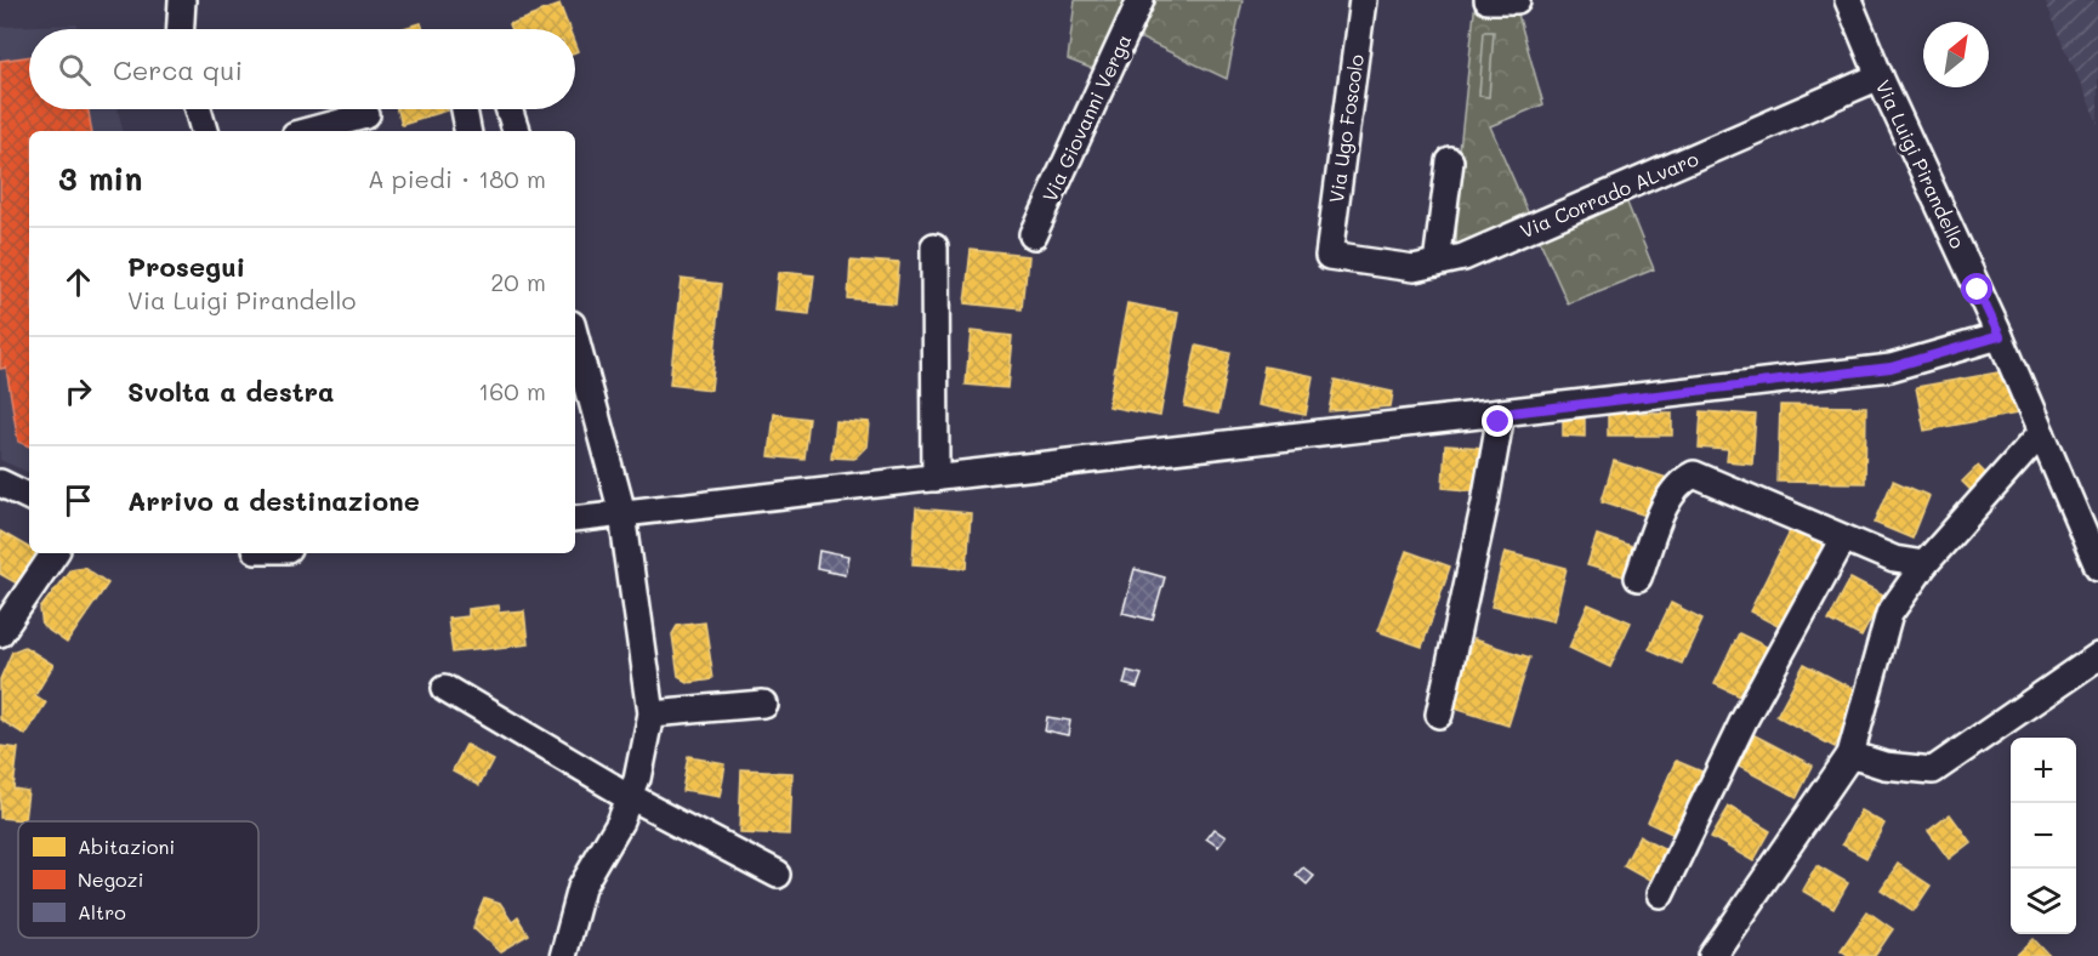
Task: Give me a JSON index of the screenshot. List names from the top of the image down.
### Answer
{
  "streets": {
    "street": [
      "Via Giovanni Verga",
      "Via Ugo Foscolo",
      "Via Luigi Pirandello",
      "Via Corrado ALvaro"
    ]
  },
  "crossings": [
    ["Via Ugo Foscolo", "Via Corrado ALvaro"],
    ["Via Luigi Pirandello", "Via Corrado ALvaro"]
  ],
  "legend": ["Abitazioni", "Negozi", "Altro"],
  "north": "top right",
  "page": {
    "search": "Cerca qui",
    "heading": ["3 min", "A piedi · 180 m"],
    "list": [
      ["Prosegui", "Via Luigi Pirandello", "20 m"],
      ["Svolta a destra", "160 m"],
      "Arrivo a destinazione"
    ],
    "map_buttons": ["+", "−"]
  }
}
